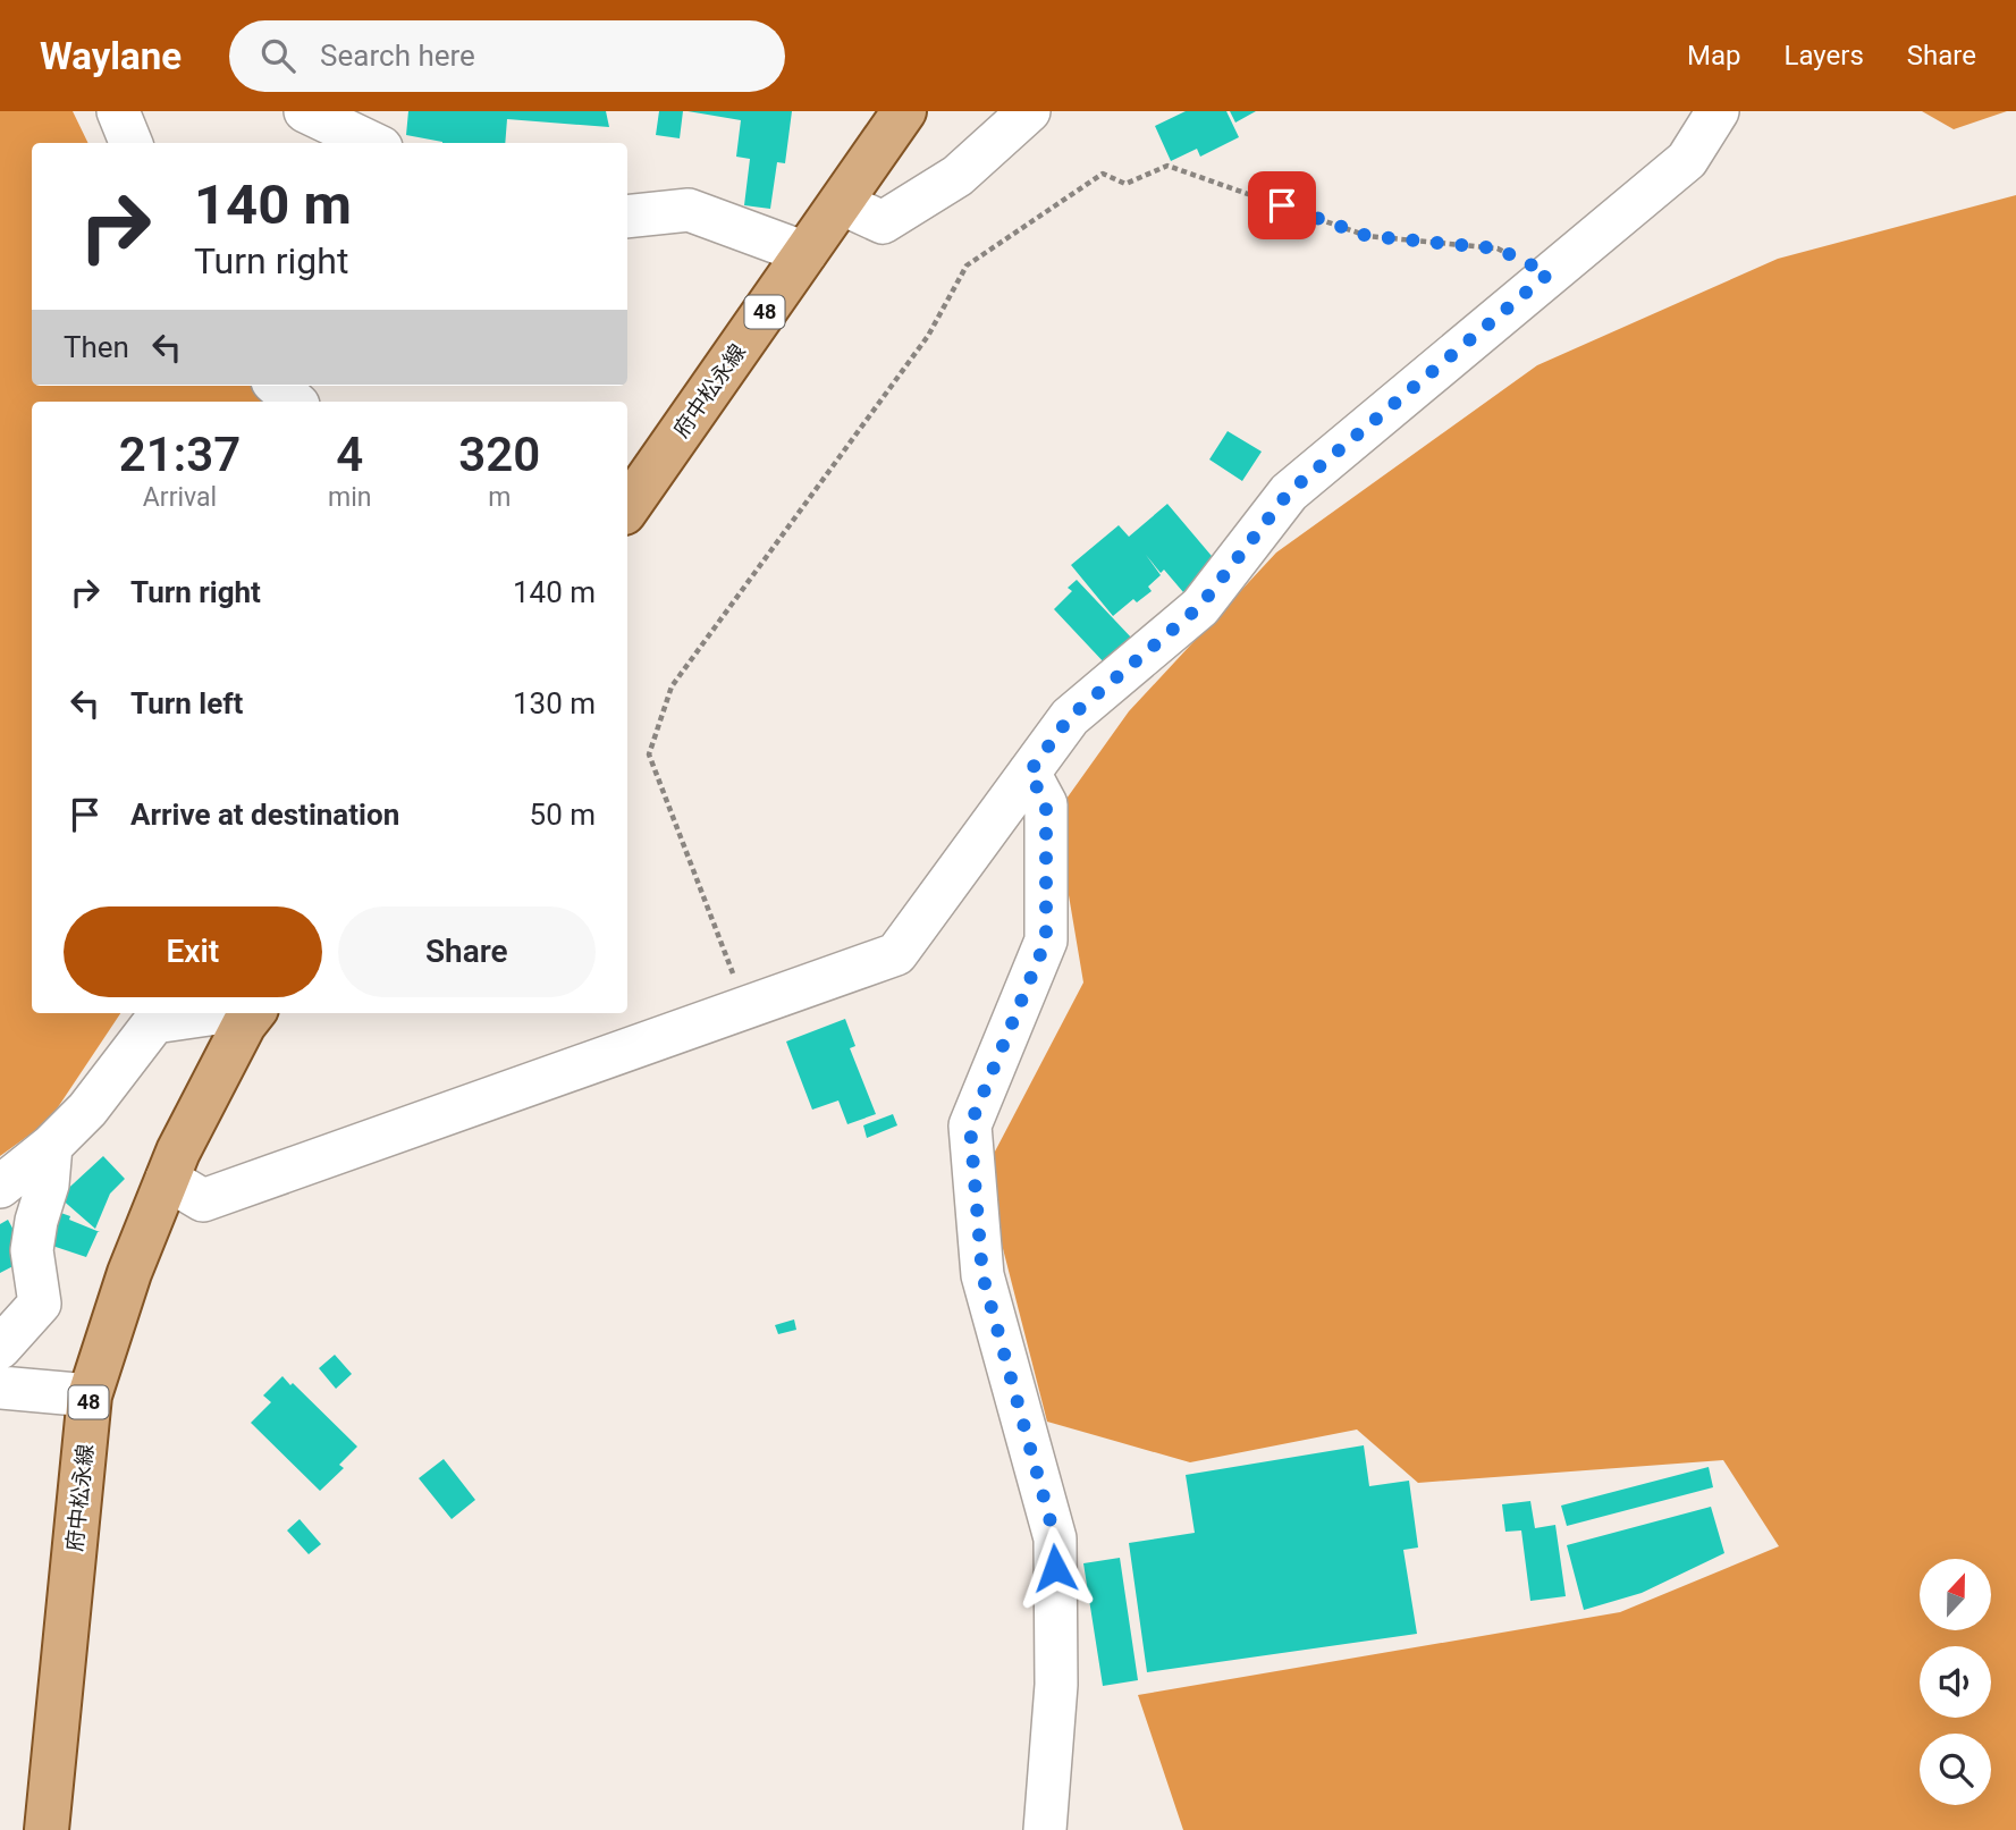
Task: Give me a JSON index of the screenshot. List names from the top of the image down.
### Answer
{
  "streets": {
    "main road": ["48", "府中松永線"]
  },
  "north": "top",
  "page": {
    "header": "Waylane",
    "search": "Search here",
    "nav": ["Map", "Layers", "Share"],
    "turn": ["140 m", "Turn right"],
    "then": "Then",
    "eta": [
      "21:37",
      "Arrival",
      "4",
      "min",
      "320",
      "m"
    ],
    "list": [
      {
        "name": "Turn right",
        "value": "140 m"
      },
      {
        "name": "Turn left",
        "value": "130 m"
      },
      {
        "name": "Arrive at destination",
        "value": "50 m"
      }
    ],
    "buttons": ["Exit", "Share"]
  }
}
